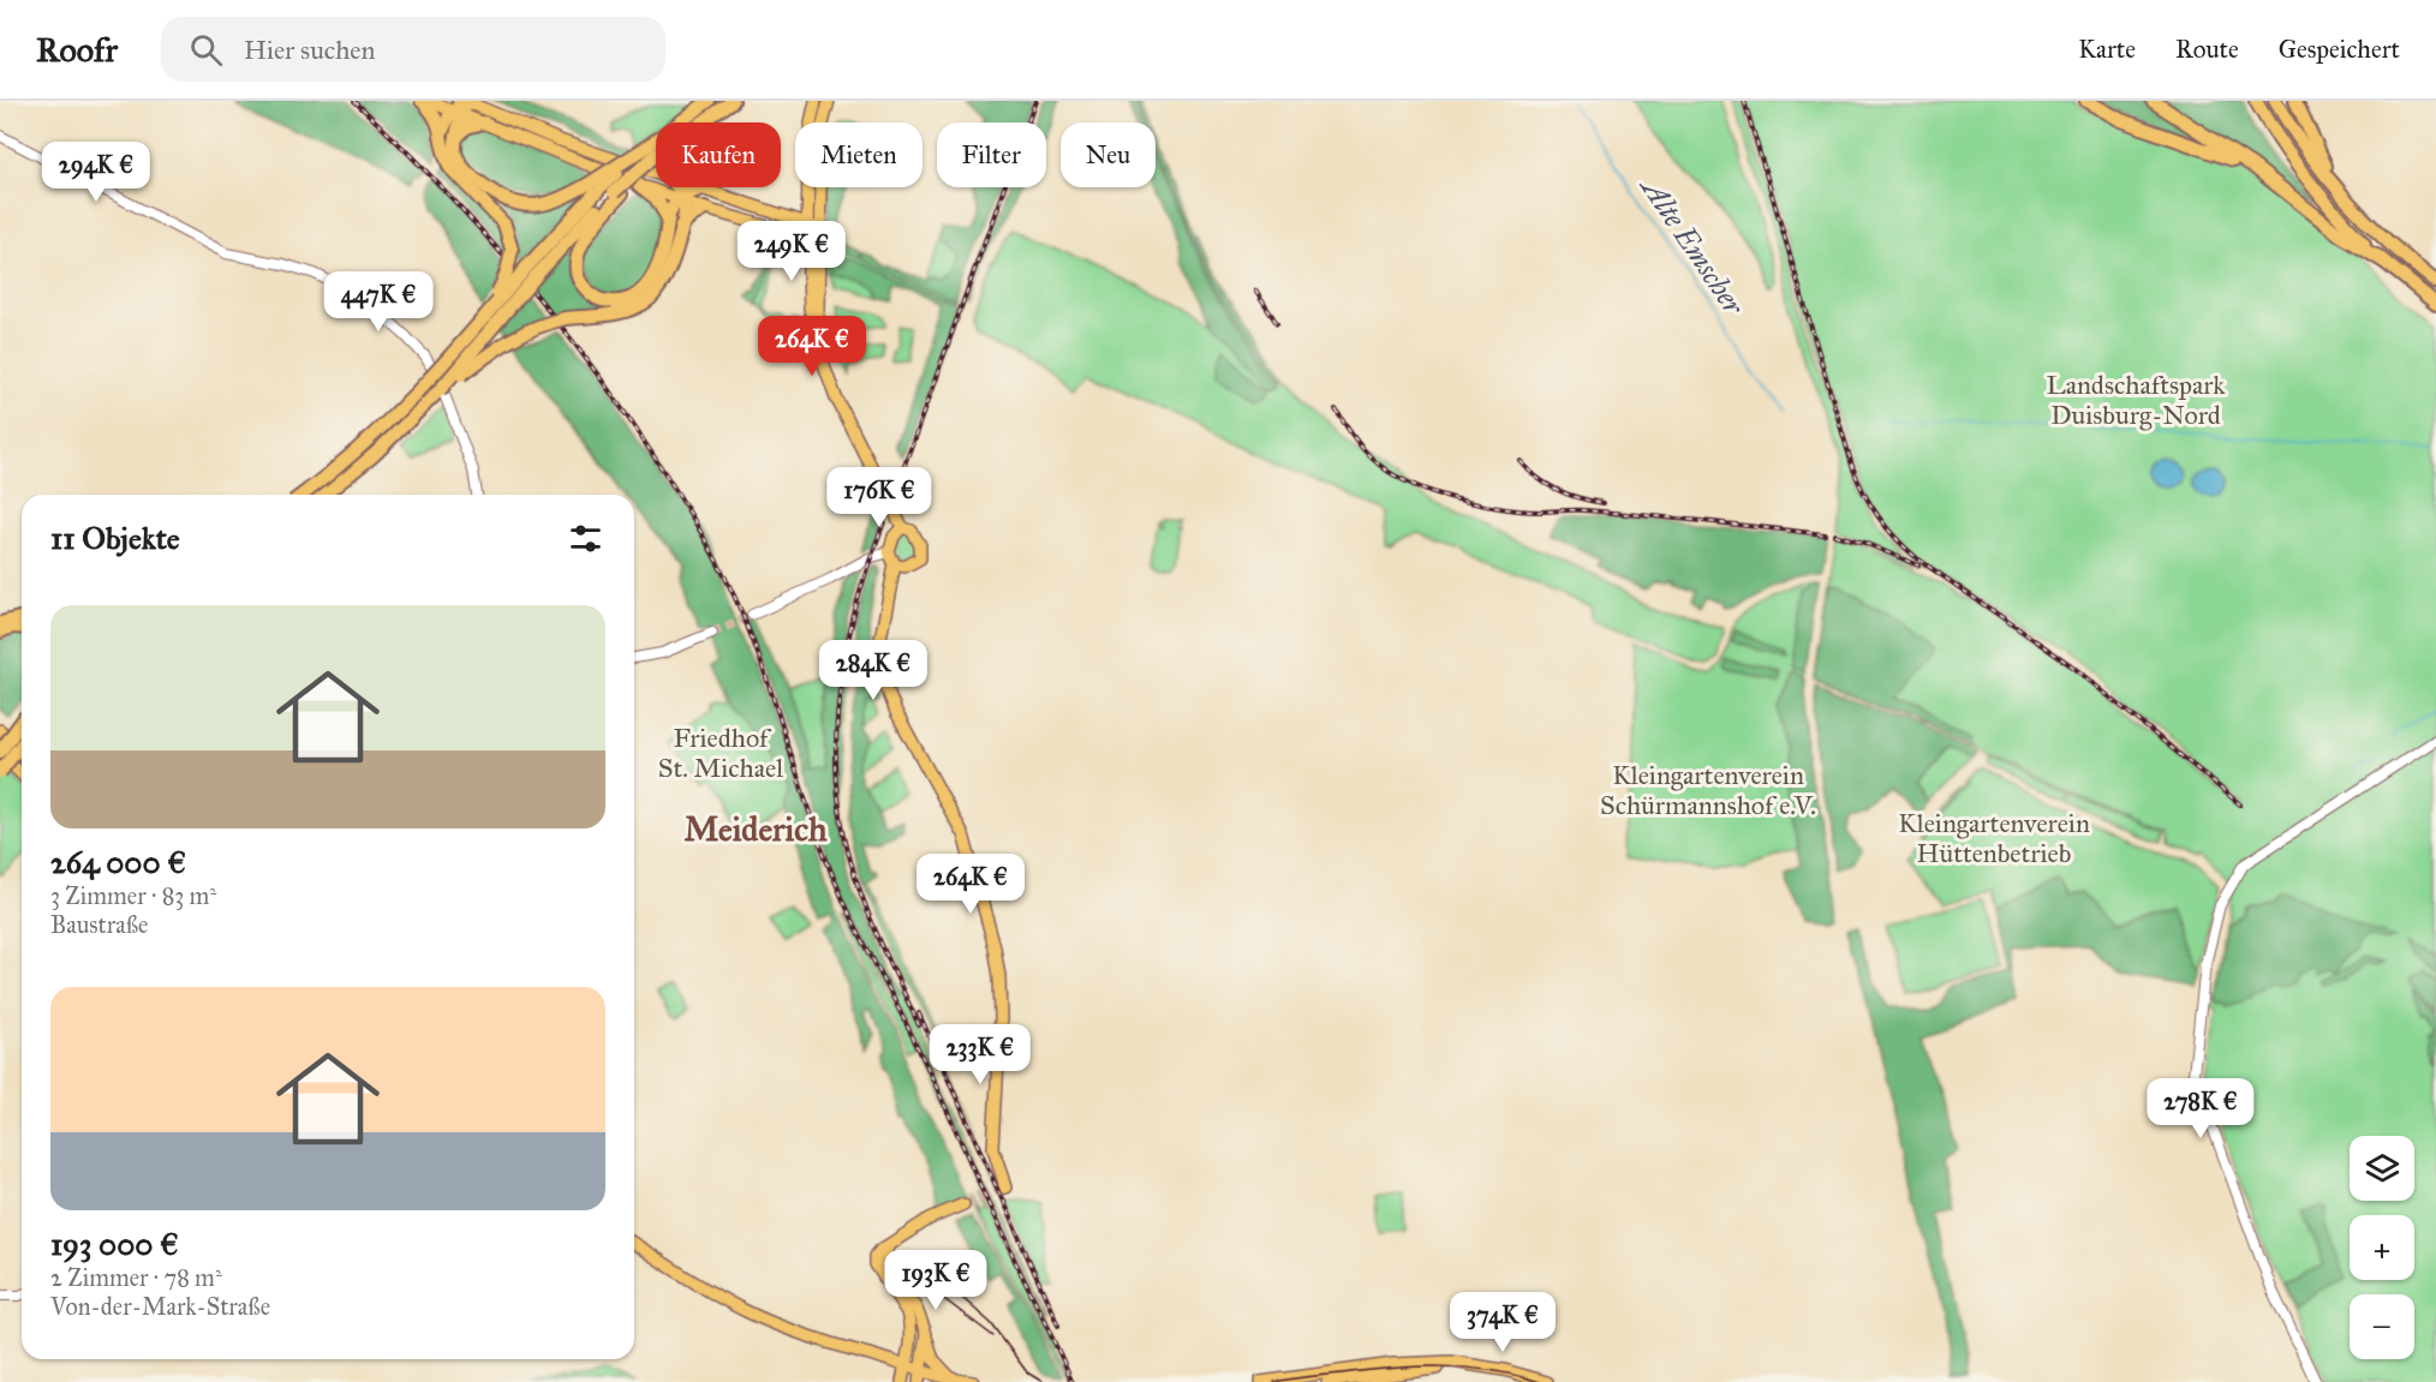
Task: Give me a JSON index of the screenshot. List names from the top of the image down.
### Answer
{
  "districts": ["Meiderich"],
  "water": ["Alte Emscher"],
  "parks": [
    "Landschaftspark Duisburg-Nord",
    "Friedhof St. Michael",
    "Kleingartenverein Schürmannshof e.V.",
    "Kleingartenverein Hüttenbetrieb"
  ],
  "page": {
    "header": "Roofr",
    "search": "Hier suchen",
    "nav": ["Karte", "Route", "Gespeichert"],
    "chip": [
      "Kaufen",
      "Mieten",
      "Filter",
      "Neu"
    ],
    "price": [
      "294K €",
      "249K €",
      "447K €",
      "264K €",
      "176K €",
      "284K €",
      "264K €",
      "233K €",
      "278K €",
      "193K €",
      "374K €"
    ],
    "heading": "11 Objekte",
    "list": [
      {
        "name": "264 000 €",
        "note": "3 Zimmer · 83 m² · Baustraße"
      },
      {
        "name": "193 000 €",
        "note": "2 Zimmer · 78 m² · Von-der-Mark-Straße"
      }
    ],
    "map_buttons": ["+", "−"]
  }
}
